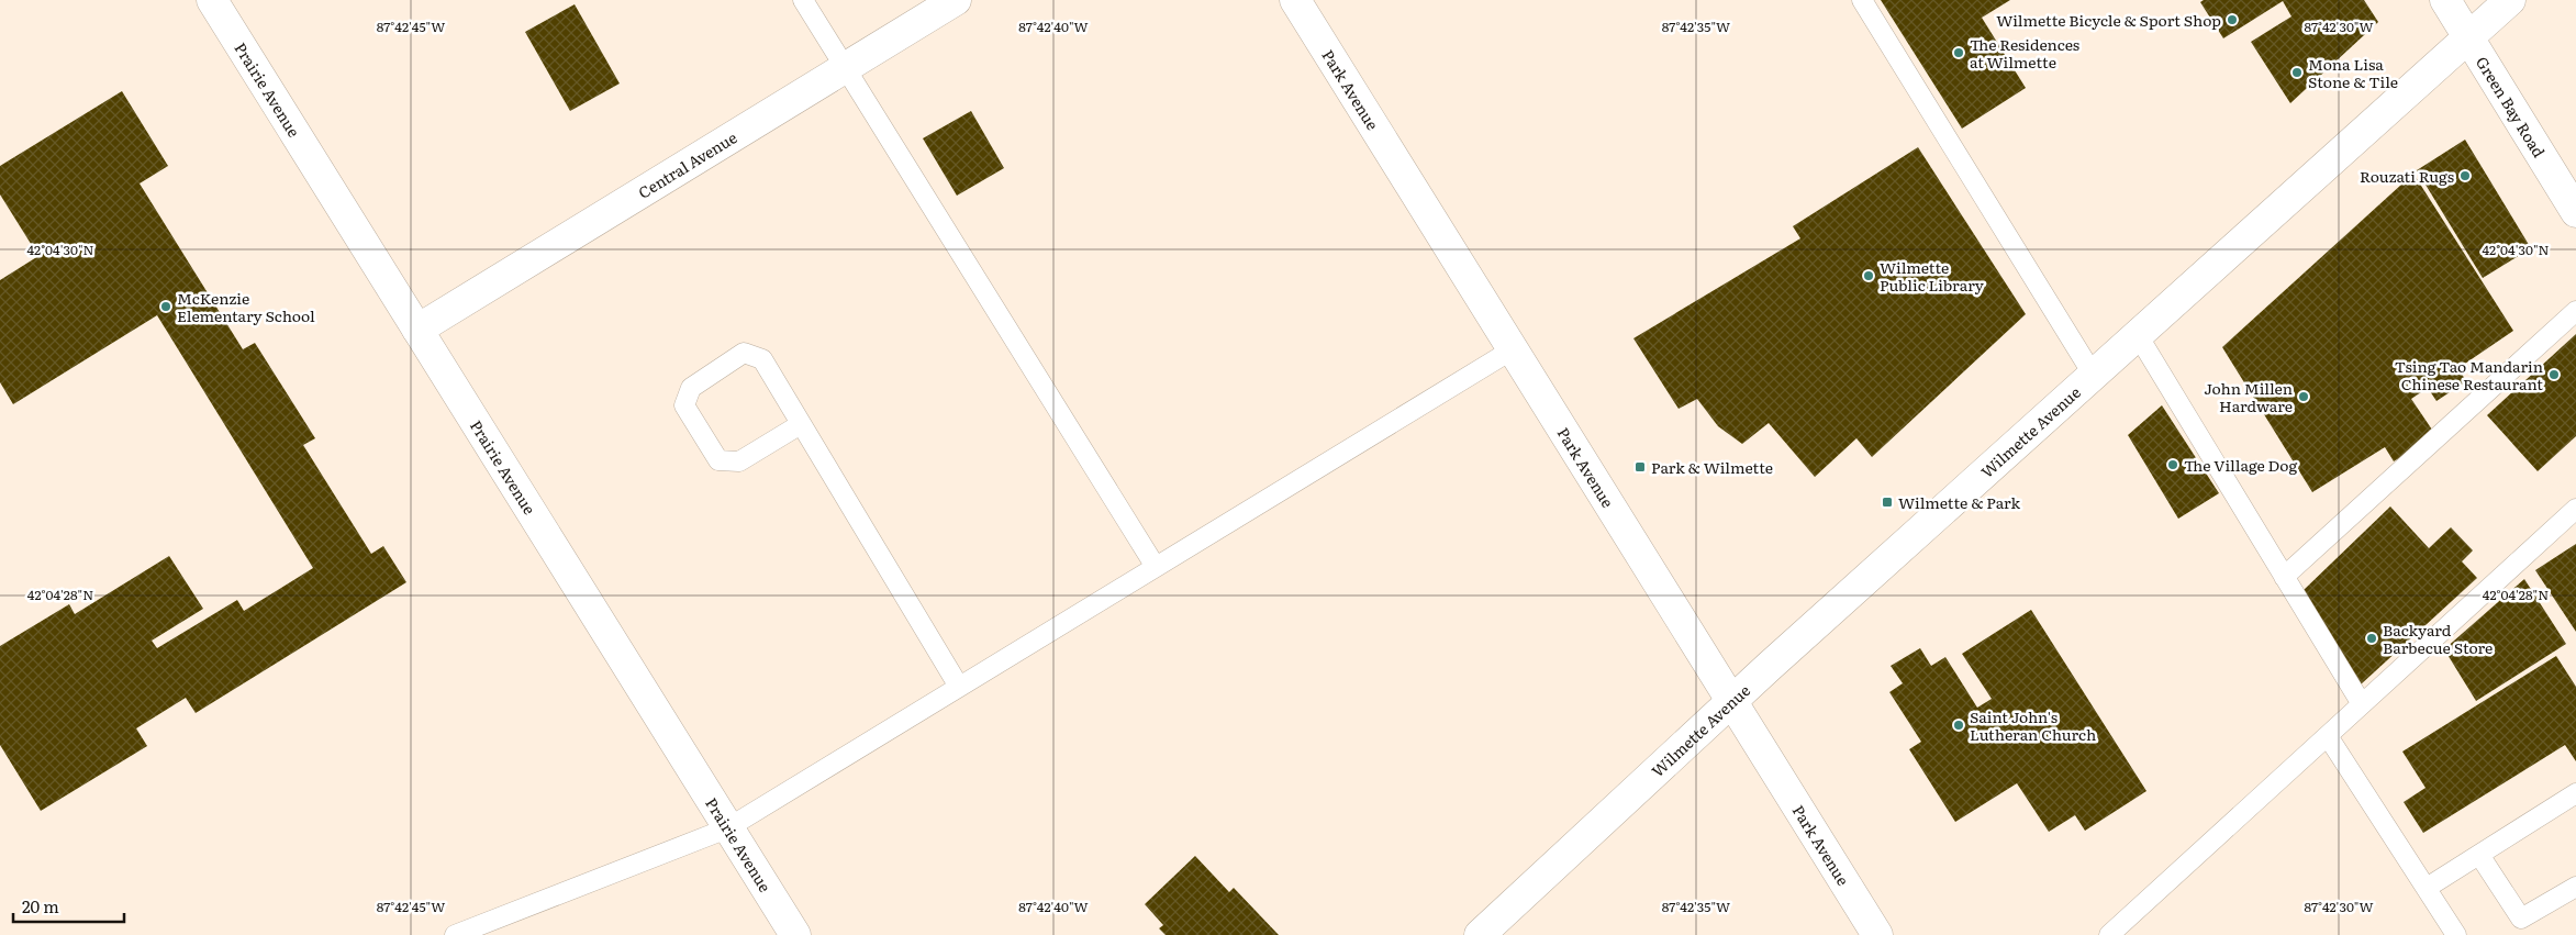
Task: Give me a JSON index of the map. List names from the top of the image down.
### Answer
{
  "streets": {
    "street": [
      "Prairie Avenue",
      "Park Avenue",
      "Green Bay Road",
      "Central Avenue",
      "Wilmette Avenue"
    ]
  },
  "crossings": [
    ["Prairie Avenue", "Central Avenue"],
    ["Park Avenue", "Wilmette Avenue"],
    ["Green Bay Road", "Wilmette Avenue"]
  ],
  "places": {
    "other": [
      "Wilmette Bicycle & Sport Shop",
      "The Residences at Wilmette",
      "Mona Lisa Stone & Tile",
      "Rouzati Rugs",
      "Wilmette Public Library",
      "McKenzie Elementary School",
      "Tsing Tao Mandarin Chinese Restaurant",
      "John Millen Hardware",
      "The Village Dog",
      "Backyard Barbecue Store",
      "Saint John's Lutheran Church"
    ],
    "transit": ["Park & Wilmette", "Wilmette & Park"]
  },
  "scale_bar": "20 m",
  "coordinates": [
    "87°42'45\"W",
    "87°42'40\"W",
    "87°42'35\"W",
    "87°42'30\"W",
    "42°04'30\"N",
    "42°04'28\"N"
  ]
}
